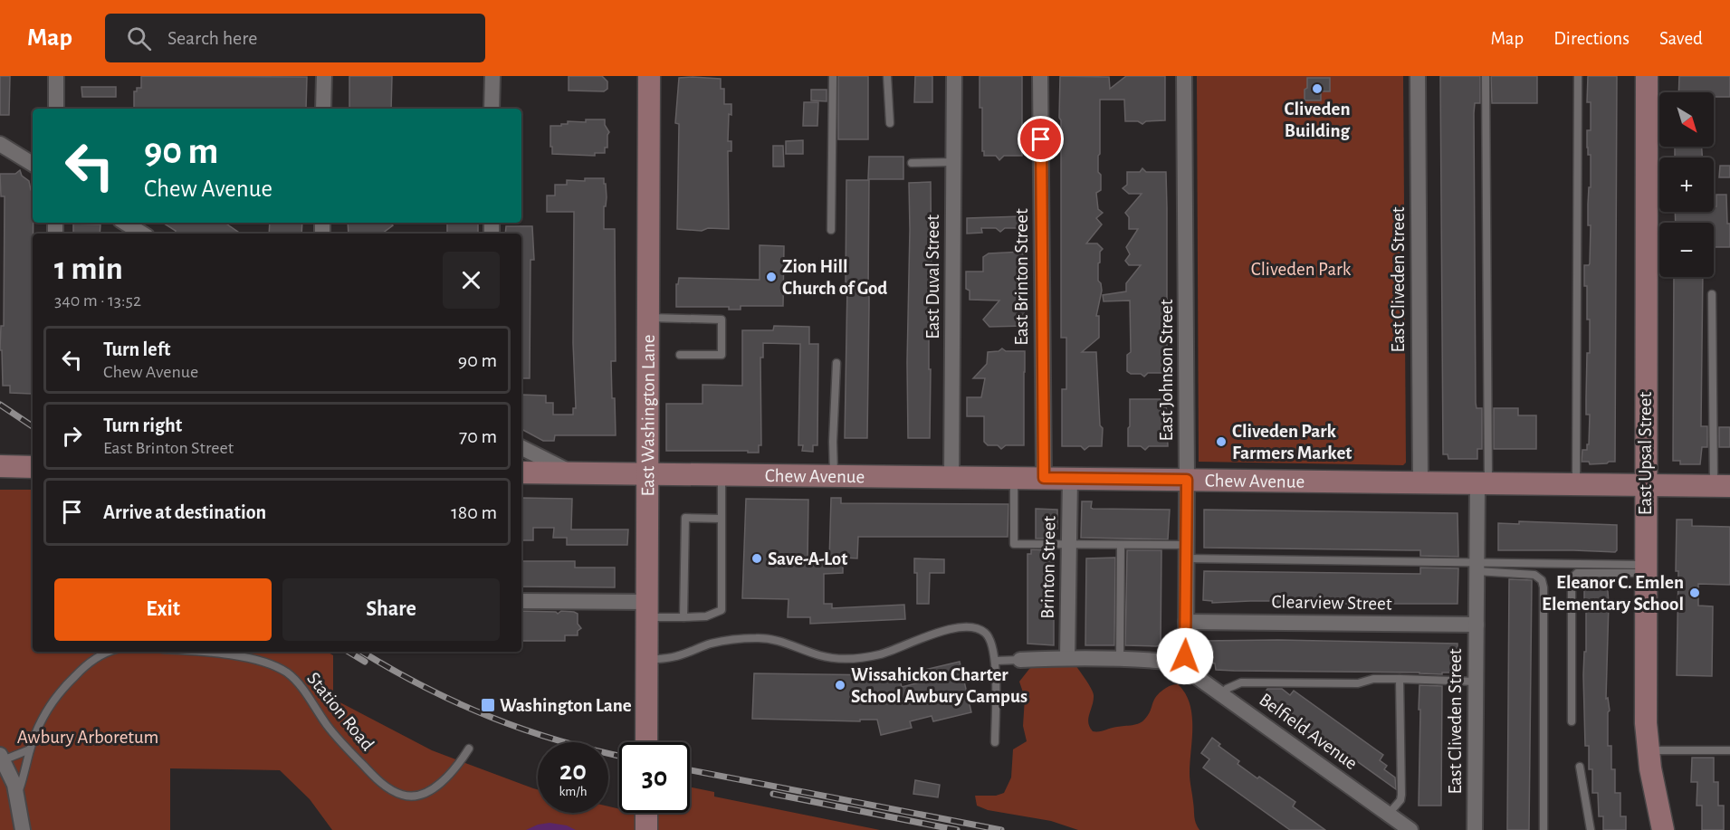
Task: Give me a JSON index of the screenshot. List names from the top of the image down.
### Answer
{
  "streets": {
    "street": [
      "East Duval Street",
      "East Brinton Street",
      "East Cliveden Street",
      "East Johnson Street",
      "East Washington Lane",
      "East Upsal Street",
      "Chew Avenue",
      "Brinton Street",
      "Clearview Street",
      "Belfield Avenue"
    ],
    "lane": ["Station Road"]
  },
  "crossings": [
    ["East Duval Street", "Chew Avenue"],
    ["East Brinton Street", "Chew Avenue"],
    ["East Cliveden Street", "Chew Avenue"],
    ["East Cliveden Street", "Clearview Street"],
    ["East Johnson Street", "Chew Avenue"],
    ["East Johnson Street", "Clearview Street"],
    ["East Johnson Street", "Belfield Avenue"],
    ["East Washington Lane", "Chew Avenue"],
    ["East Upsal Street", "Chew Avenue"],
    ["Chew Avenue", "Brinton Street"]
  ],
  "parks": ["Cliveden Park", "Awbury Arboretum"],
  "places": {
    "other": [
      "Cliveden Building",
      "Zion Hill Church of God",
      "Cliveden Park Farmers Market",
      "Save-A-Lot",
      "Eleanor C. Emlen Elementary School",
      "Wissahickon Charter School Awbury Campus"
    ],
    "transit": ["Washington Lane"]
  },
  "north": "bottom right",
  "page": {
    "header": "Map",
    "search": "Search here",
    "nav": ["Map", "Directions", "Saved"],
    "map_buttons": ["+", "−"],
    "turn": ["90 m", "Chew Avenue"],
    "heading": ["1 min", "340 m · 13:52"],
    "list": [
      {
        "name": "Turn left",
        "note": "Chew Avenue",
        "value": "90 m"
      },
      {
        "name": "Turn right",
        "note": "East Brinton Street",
        "value": "70 m"
      },
      {
        "name": "Arrive at destination",
        "value": "180 m"
      }
    ],
    "buttons": ["Exit", "Share"],
    "speed": "20 km/h",
    "limit": "30"
  }
}
